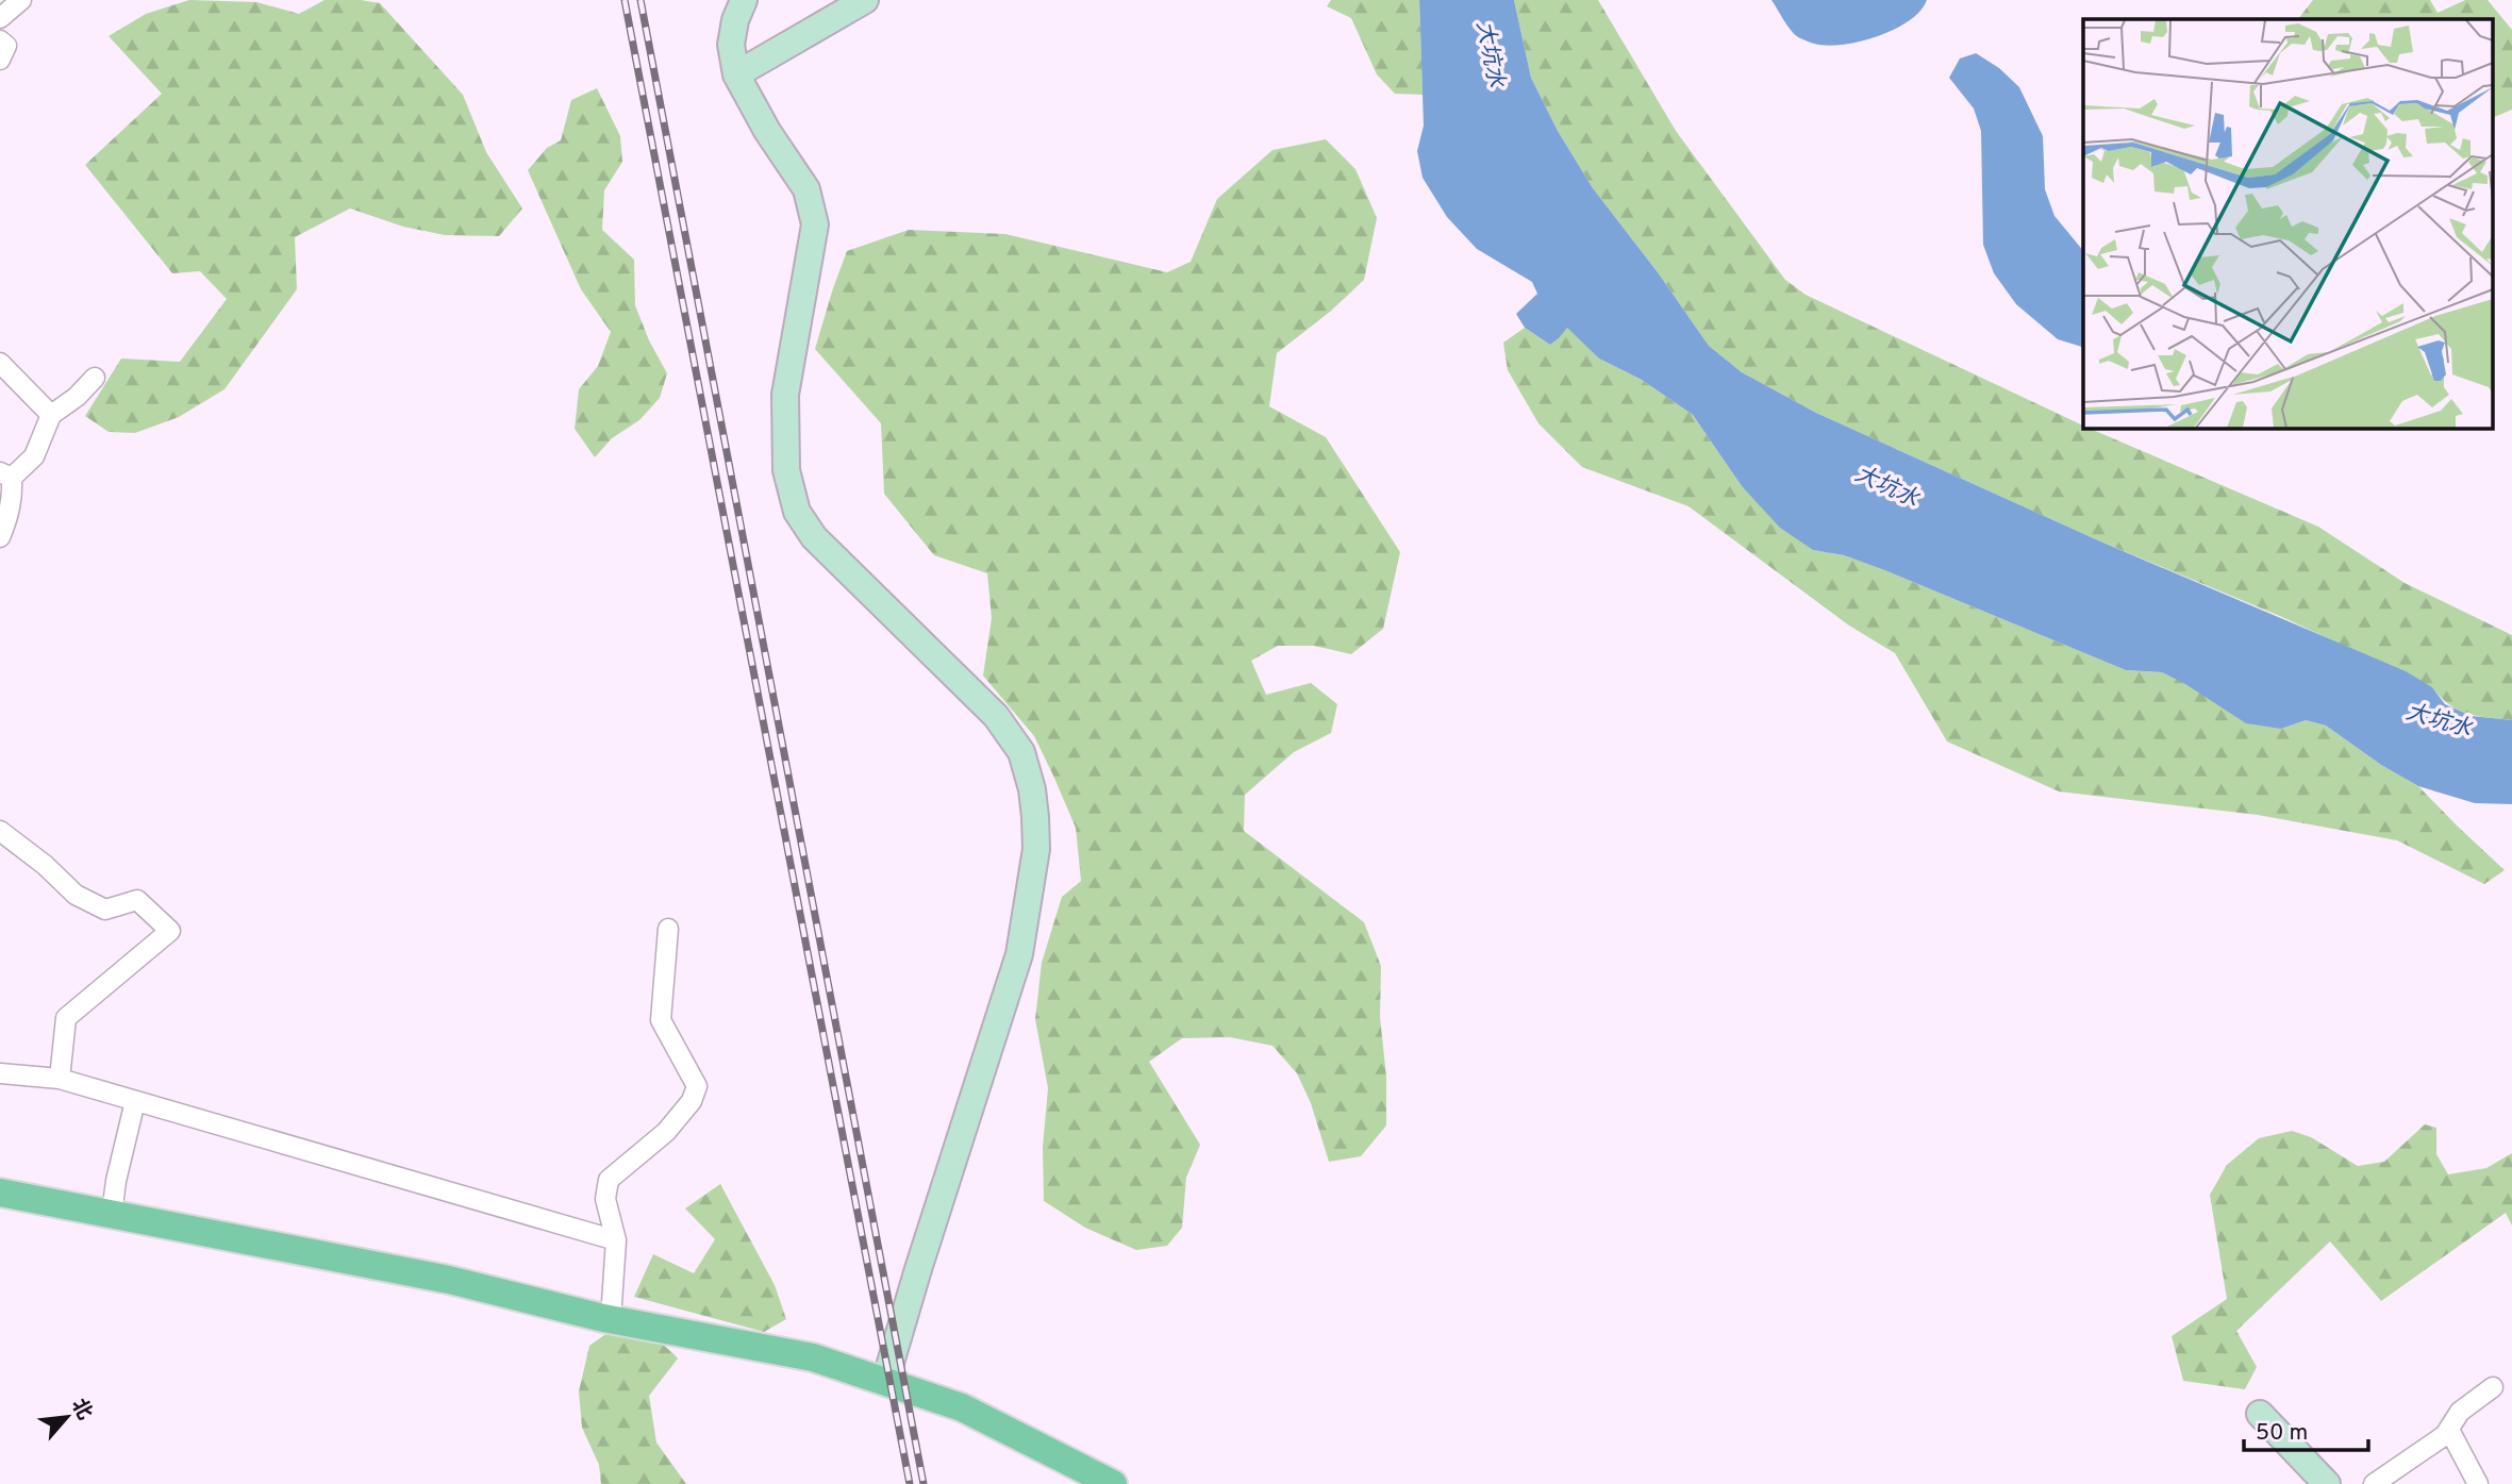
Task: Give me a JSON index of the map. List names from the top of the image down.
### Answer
{
  "water": ["大坑水"],
  "scale_bar": "50 m",
  "north": "top right"
}
